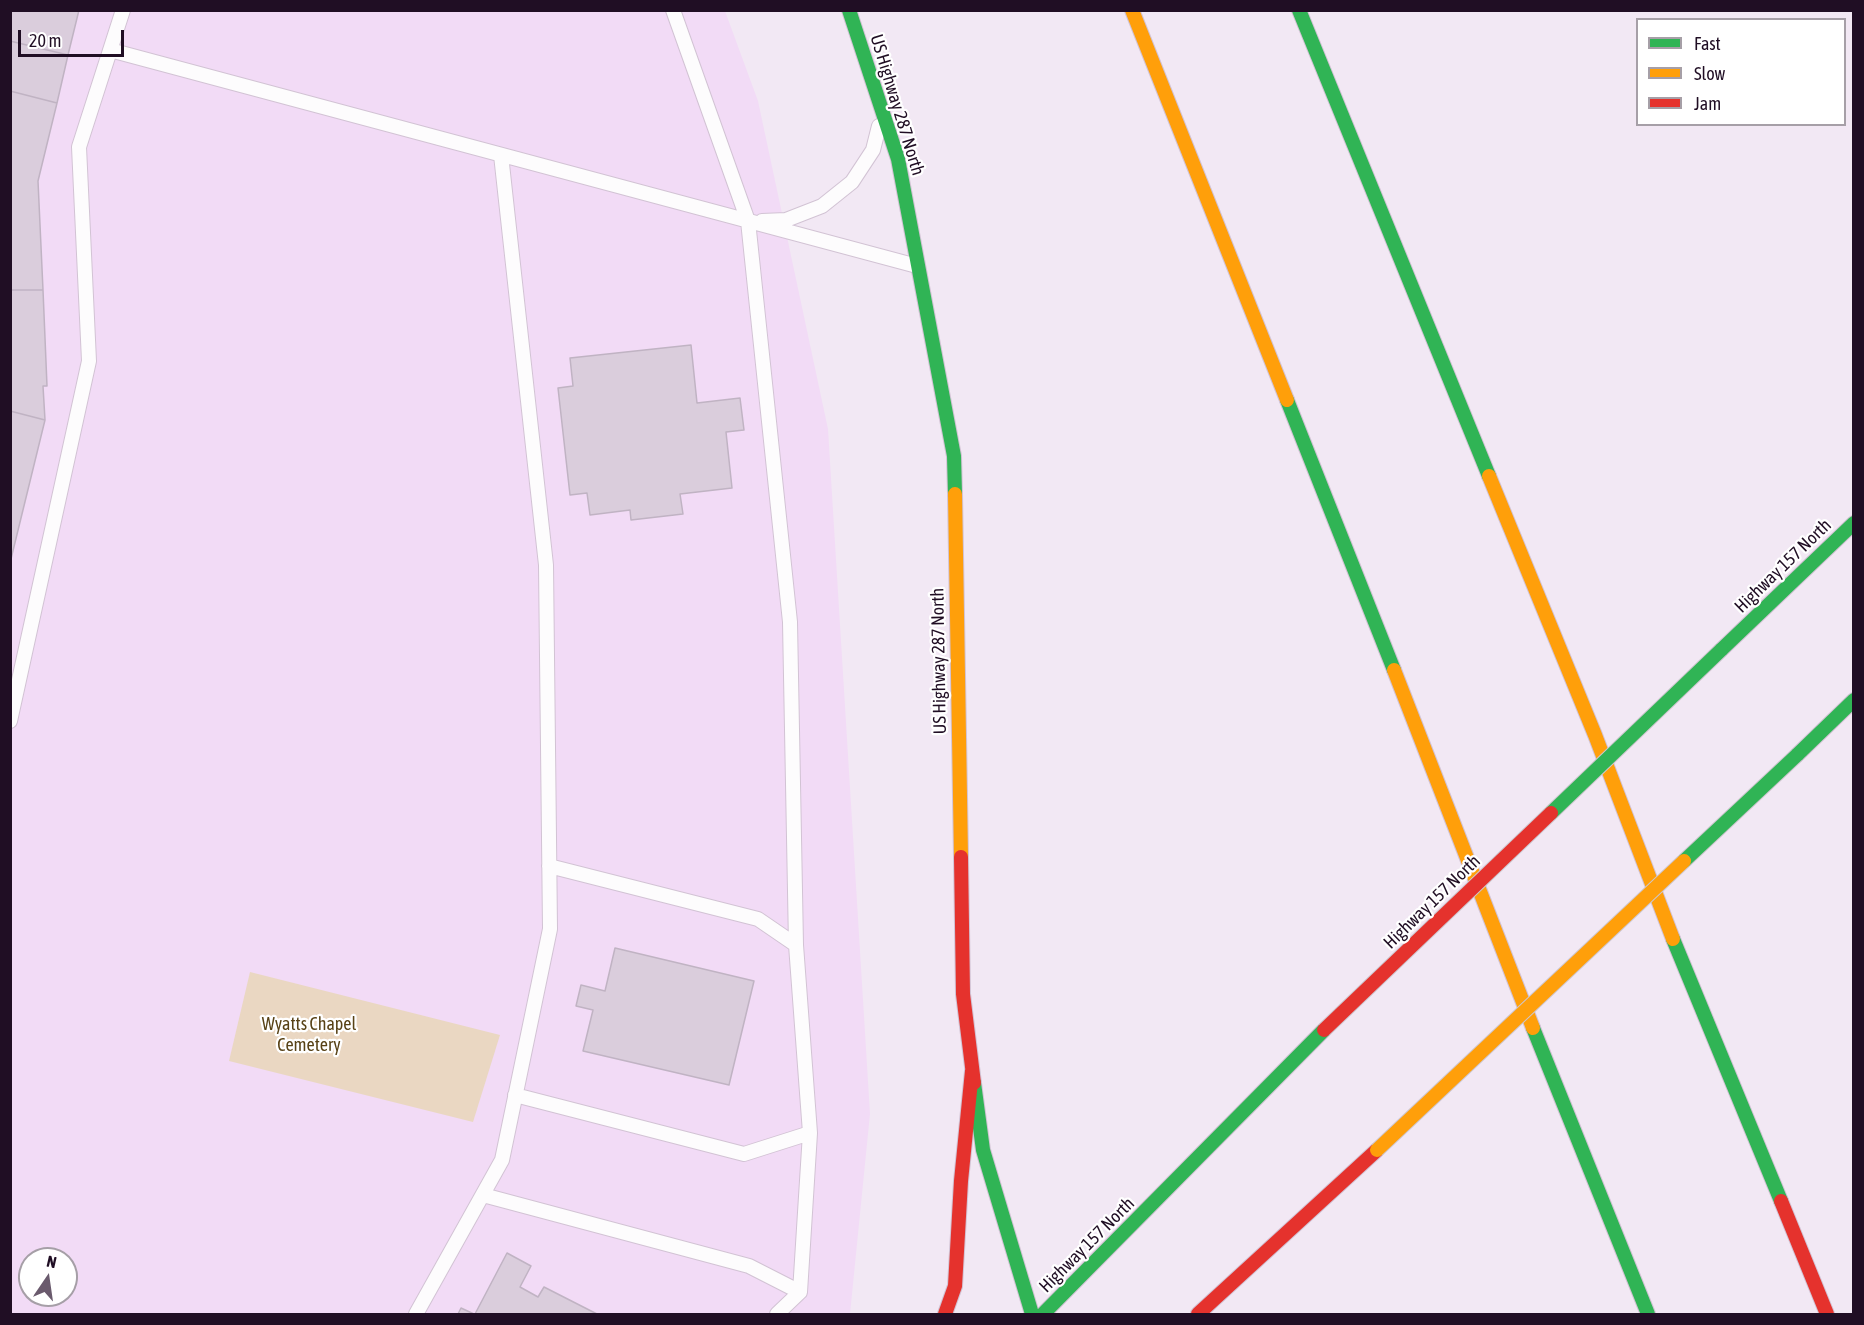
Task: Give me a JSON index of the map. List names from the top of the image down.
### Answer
{
  "streets": {
    "main road": ["US Highway 287 North", "Highway 157 North"]
  },
  "parks": ["Wyatts Chapel Cemetery"],
  "legend": ["Fast", "Slow", "Jam"],
  "scale_bar": "20 m",
  "north": "top"
}
